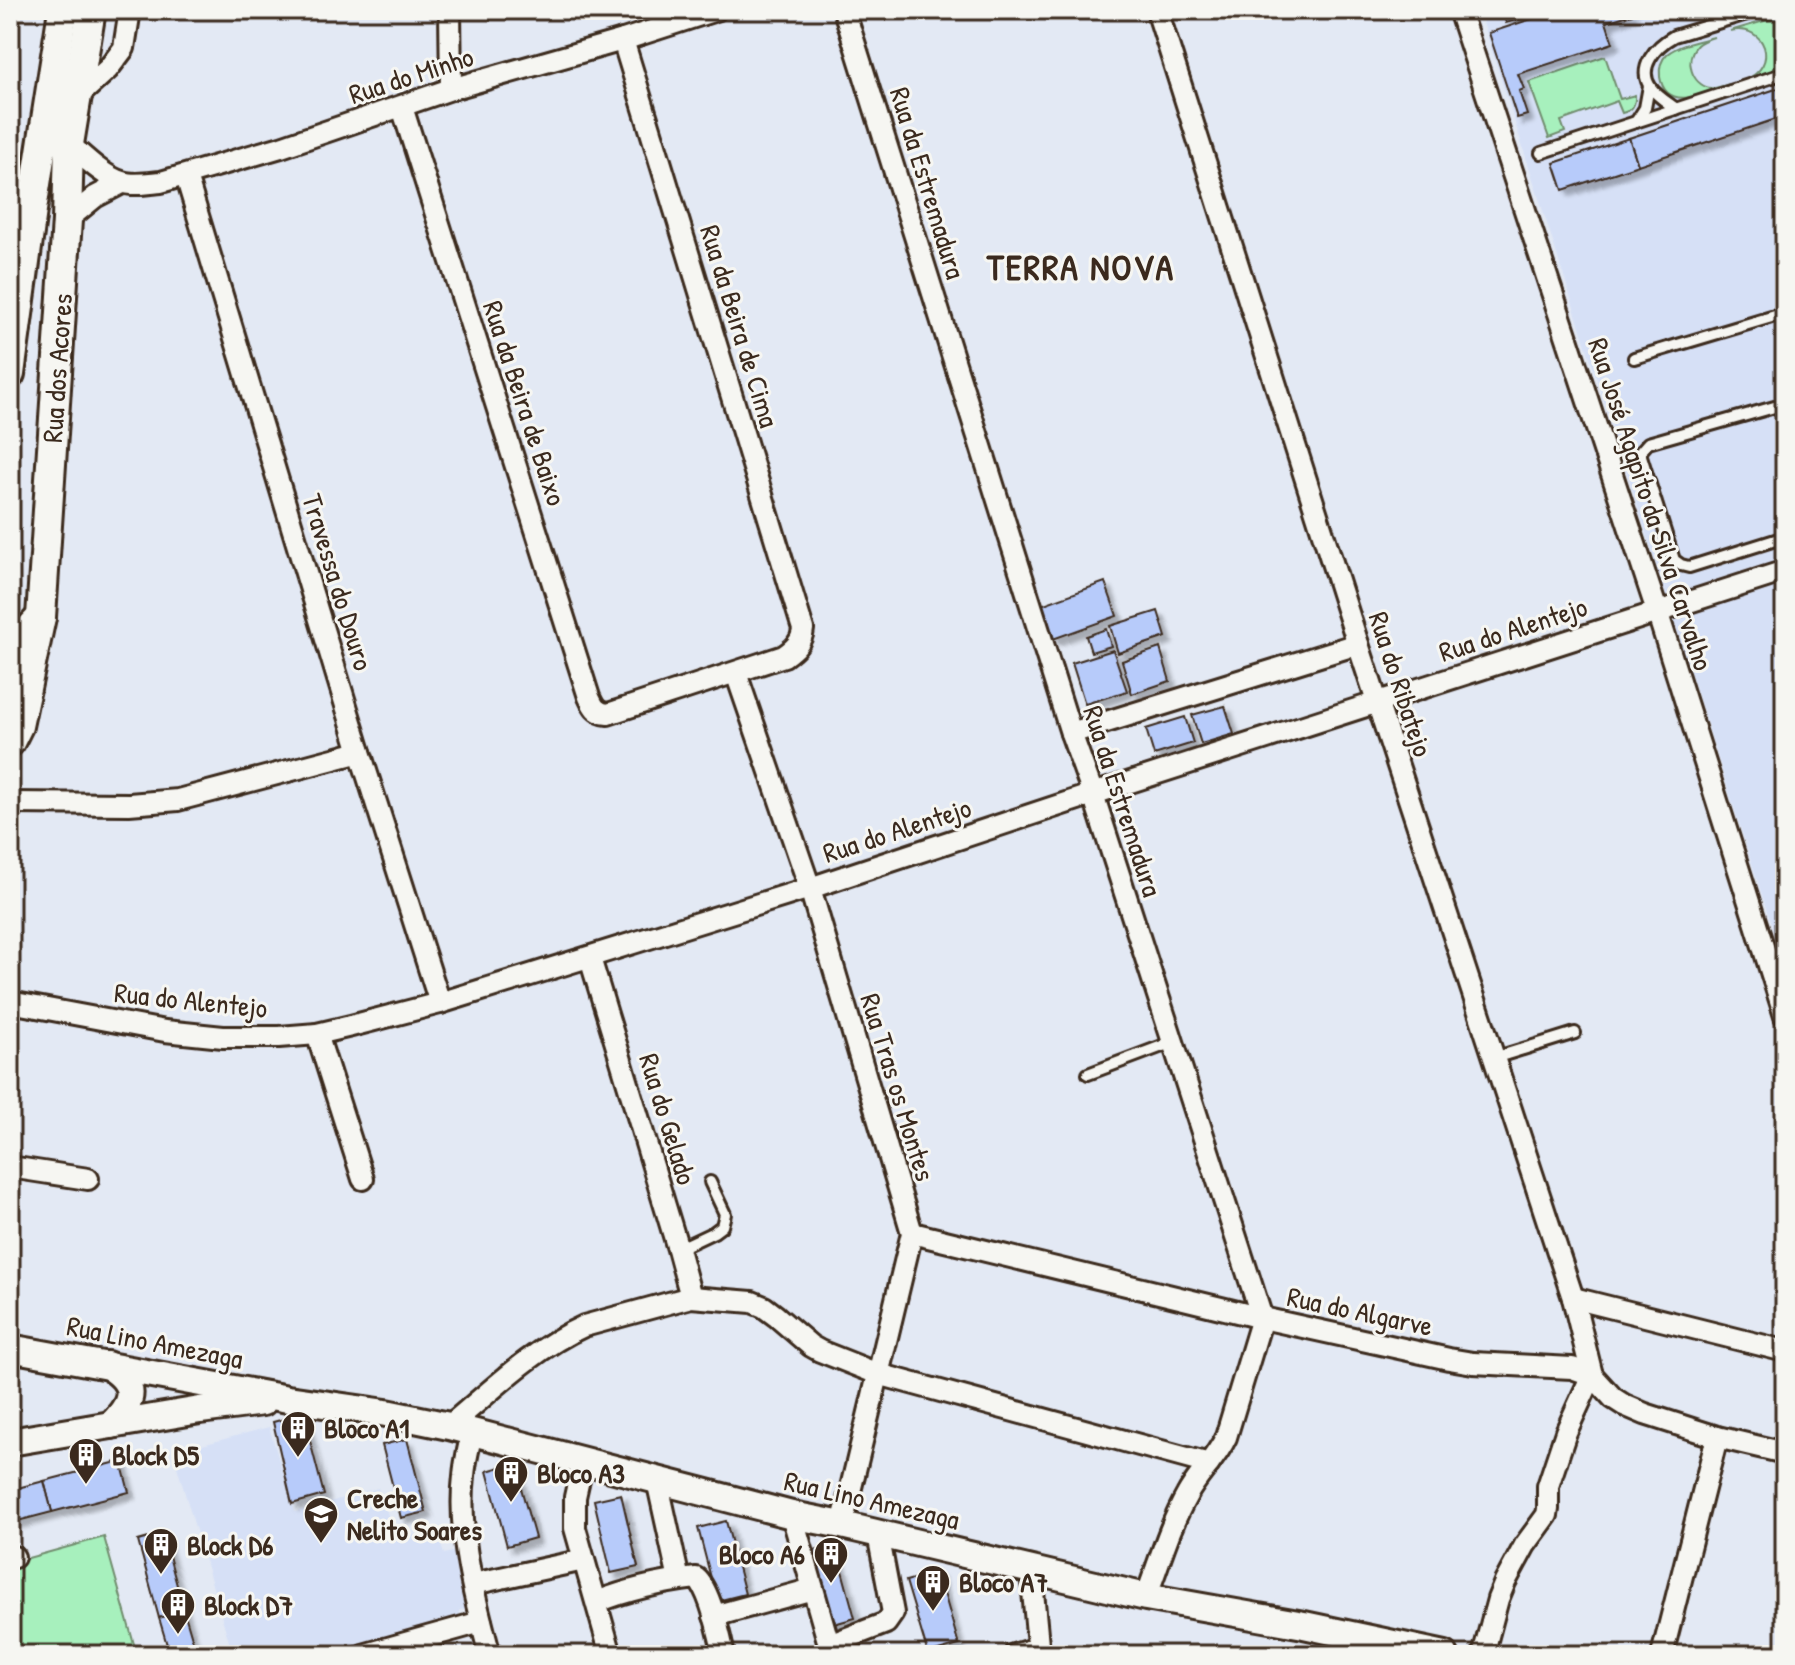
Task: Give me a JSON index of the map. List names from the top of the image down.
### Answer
{
  "streets": {
    "main road": ["Rua dos Acores"],
    "street": [
      "Rua do Minho",
      "Rua da Estremadura",
      "Rua da Beira de Cima",
      "Rua da Beira de Baixo",
      "Rua José Agapito da Silva Carvalho",
      "Travessa do Douro",
      "Rua do Alentejo",
      "Rua do Ribatejo",
      "Rua Tras os Montes",
      "Rua do Gelado",
      "Rua do Algarve",
      "Rua Lino Amezaga"
    ]
  },
  "crossings": [
    ["Rua do Minho", "Rua da Beira de Cima"],
    ["Rua do Minho", "Rua dos Acores"],
    ["Rua do Minho", "Rua da Beira de Baixo"],
    ["Rua do Minho", "Travessa do Douro"],
    ["Rua da Estremadura", "Rua do Alentejo"],
    ["Rua da Estremadura", "Rua do Algarve"],
    ["Rua da Beira de Cima", "Rua da Beira de Baixo"],
    ["Rua da Beira de Cima", "Rua Tras os Montes"],
    ["Rua da Beira de Baixo", "Rua Tras os Montes"],
    ["Rua José Agapito da Silva Carvalho", "Rua do Alentejo"],
    ["Travessa do Douro", "Rua do Alentejo"],
    ["Rua do Alentejo", "Rua do Ribatejo"],
    ["Rua do Alentejo", "Rua Tras os Montes"],
    ["Rua do Alentejo", "Rua do Gelado"],
    ["Rua do Ribatejo", "Rua do Algarve"],
    ["Rua Tras os Montes", "Rua do Algarve"]
  ],
  "districts": ["TERRA NOVA"],
  "places": {
    "building": [
      "Bloco A1",
      "Block D5",
      "Bloco A3",
      "Block D6",
      "Bloco A6",
      "Bloco A7",
      "Block D7"
    ],
    "school or university": ["Creche Nelito Soares"]
  }
}
